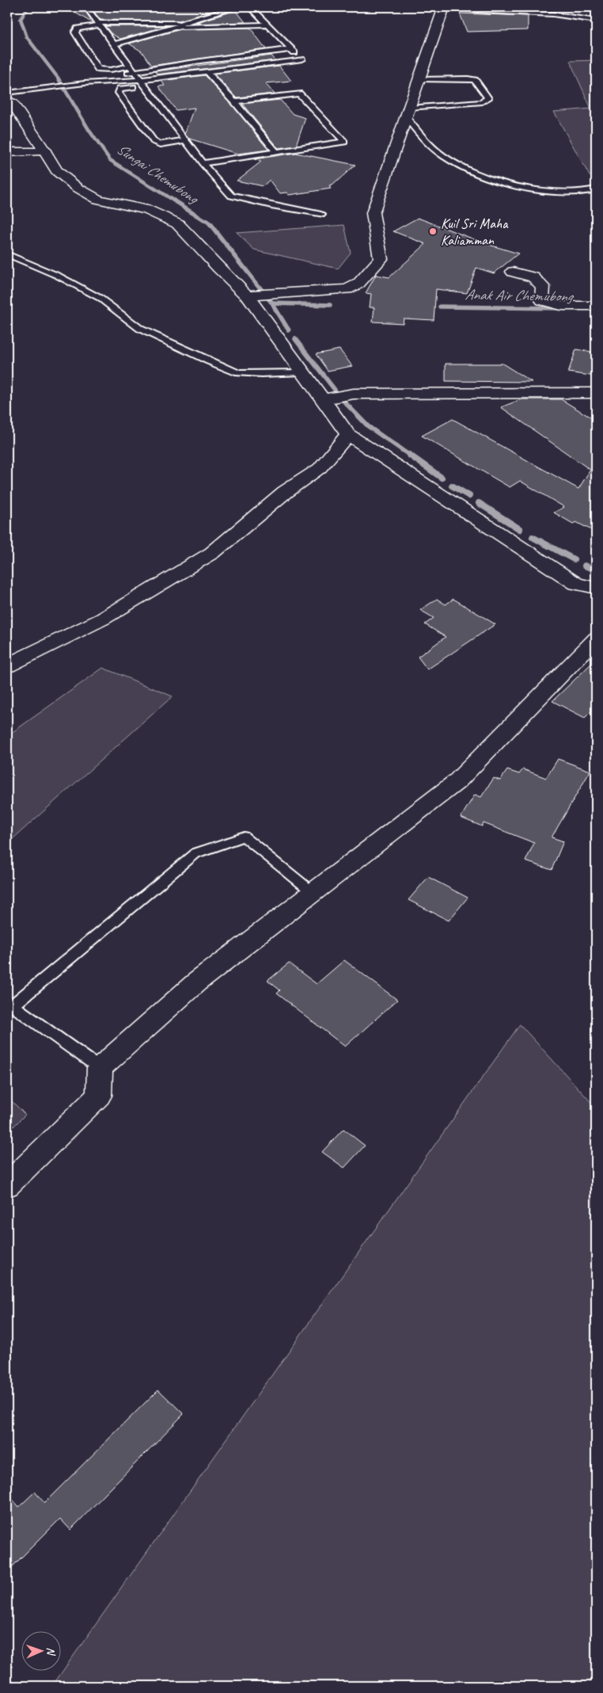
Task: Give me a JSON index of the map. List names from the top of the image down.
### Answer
{
  "water": ["Sungai Chemubong", "Anak Air Chemubong"],
  "places": ["Kuil Sri Maha Kaliamman"],
  "north": "right"
}
